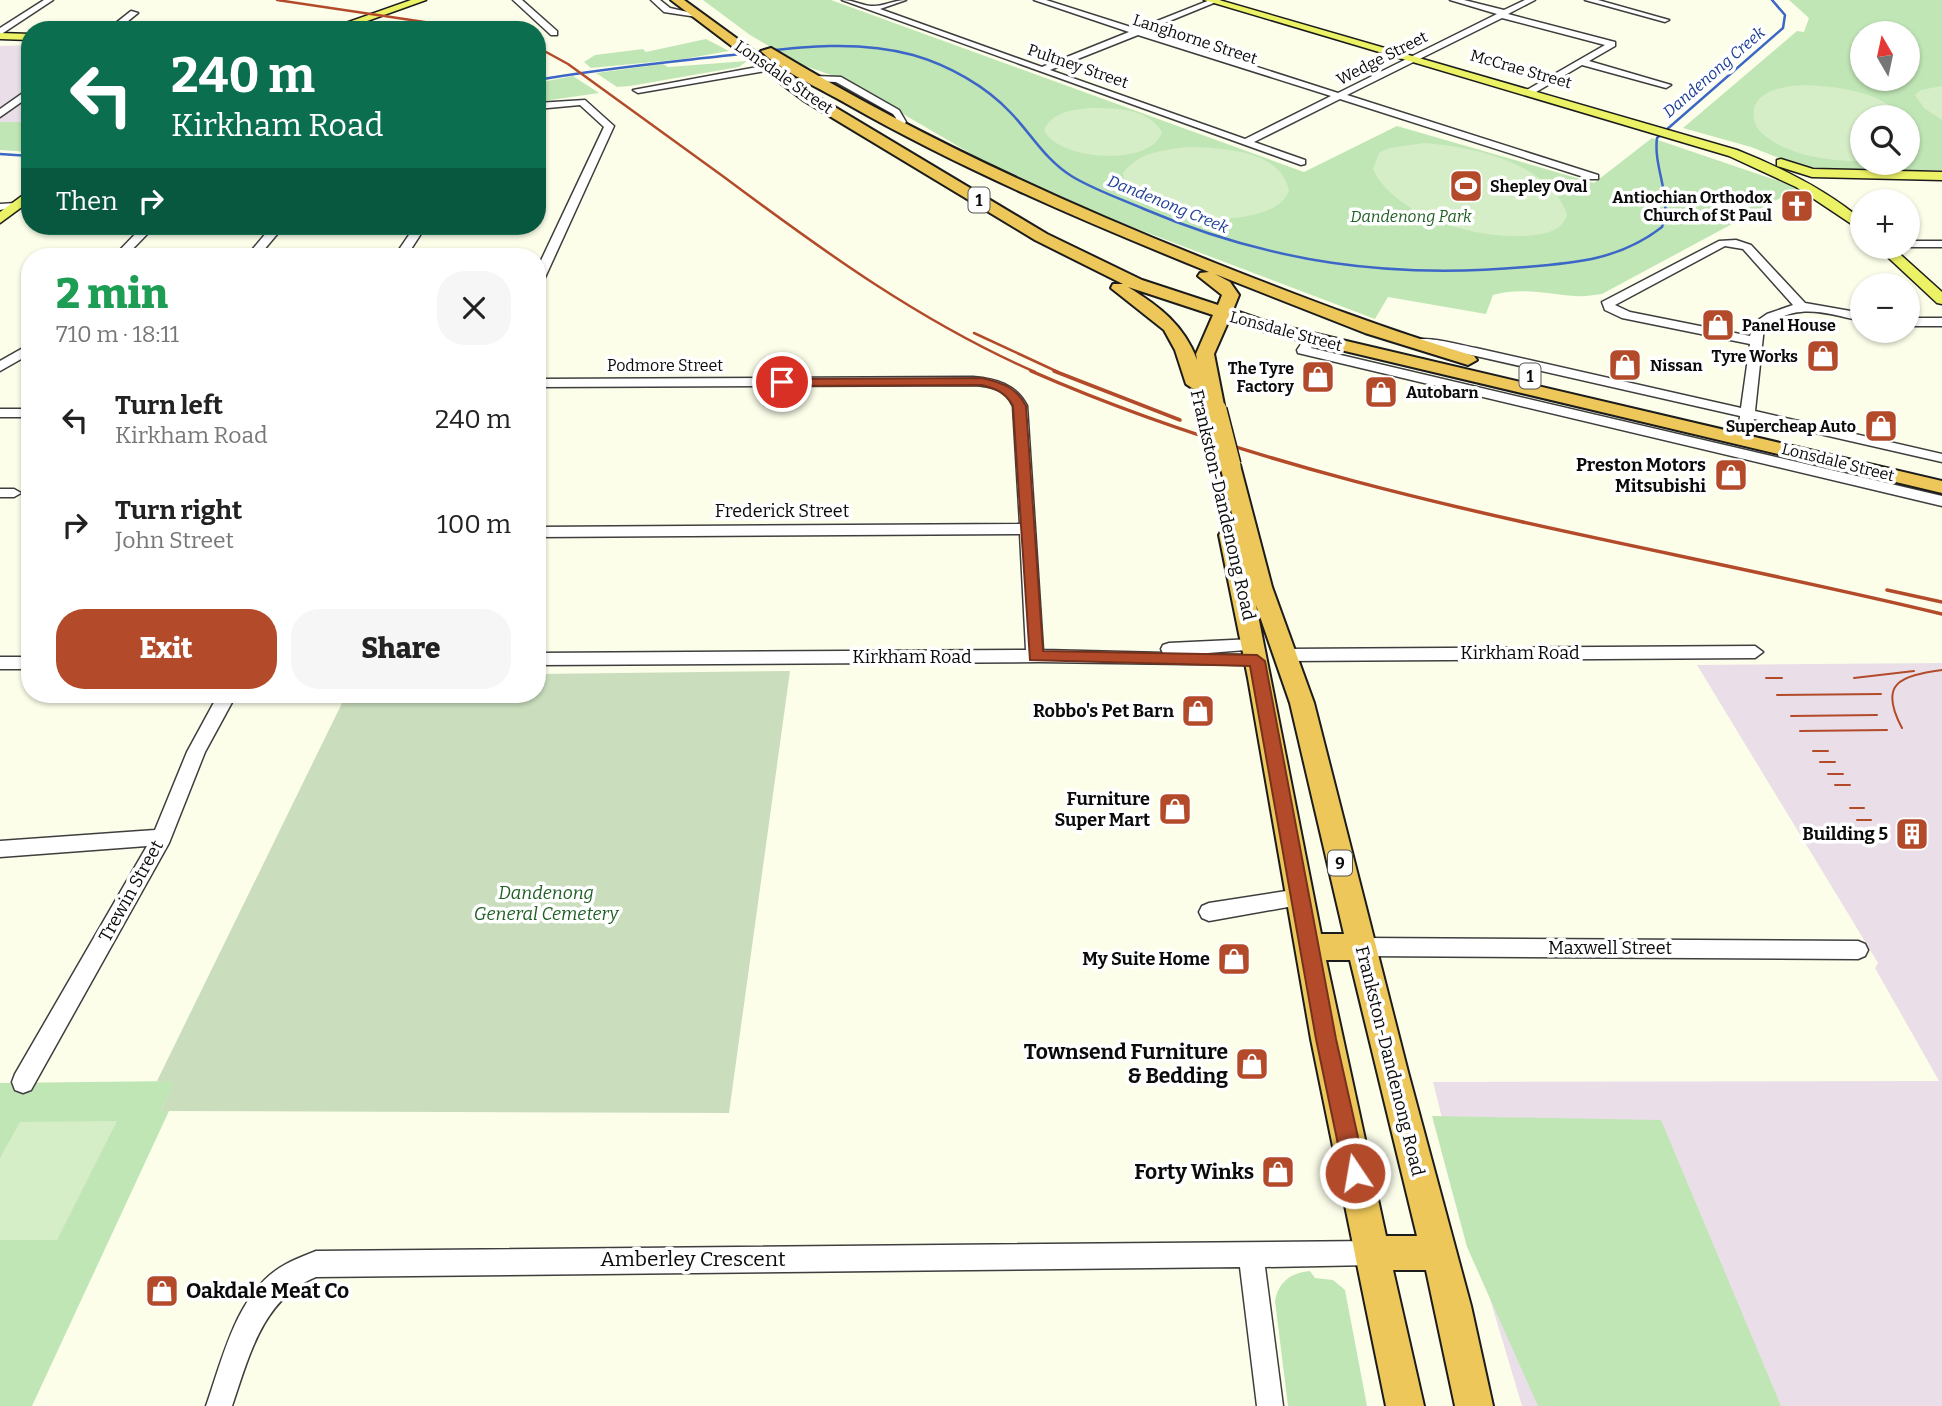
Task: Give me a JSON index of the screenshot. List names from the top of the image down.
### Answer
{
  "streets": {
    "highway": [
      "Lonsdale Street",
      "1",
      "Frankston-Dandenong Road",
      "Kirkham Road",
      "9"
    ],
    "main road": ["McCrae Street"],
    "street": [
      "Langhorne Street",
      "Wedge Street",
      "Pultney Street",
      "Podmore Street",
      "Frederick Street",
      "Trewin Street",
      "Maxwell Street",
      "Amberley Crescent"
    ]
  },
  "crossings": [
    ["Langhorne Street", "Wedge Street"],
    ["Wedge Street", "Pultney Street"],
    ["Wedge Street", "McCrae Street"],
    ["Lonsdale Street", "Frankston-Dandenong Road"],
    ["Lonsdale Street", "9"],
    ["Podmore Street", "Frederick Street"],
    ["Frankston-Dandenong Road", "Kirkham Road"],
    ["Frankston-Dandenong Road", "9"],
    ["Frankston-Dandenong Road", "Maxwell Street"],
    ["Frankston-Dandenong Road", "Amberley Crescent"]
  ],
  "water": ["Dandenong Creek"],
  "parks": ["Dandenong Park", "Dandenong General Cemetery"],
  "places": {
    "sports": ["Shepley Oval"],
    "church": ["Antiochian Orthodox Church of St Paul"],
    "shop": [
      "Panel House",
      "Tyre Works",
      "Nissan",
      "The Tyre Factory",
      "Autobarn",
      "Supercheap Auto",
      "Preston Motors Mitsubishi",
      "Robbo's Pet Barn",
      "Furniture Super Mart",
      "My Suite Home",
      "Townsend Furniture & Bedding",
      "Forty Winks",
      "Oakdale Meat Co"
    ],
    "building": ["Building 5"]
  },
  "north": "top",
  "page": {
    "map_buttons": ["+", "−"],
    "turn": ["240 m", "Kirkham Road"],
    "then": "Then",
    "heading": ["2 min", "710 m · 18:11"],
    "list": [
      {
        "name": "Turn left",
        "note": "Kirkham Road",
        "value": "240 m"
      },
      {
        "name": "Turn right",
        "note": "John Street",
        "value": "100 m"
      }
    ],
    "buttons": ["Exit", "Share"]
  }
}
